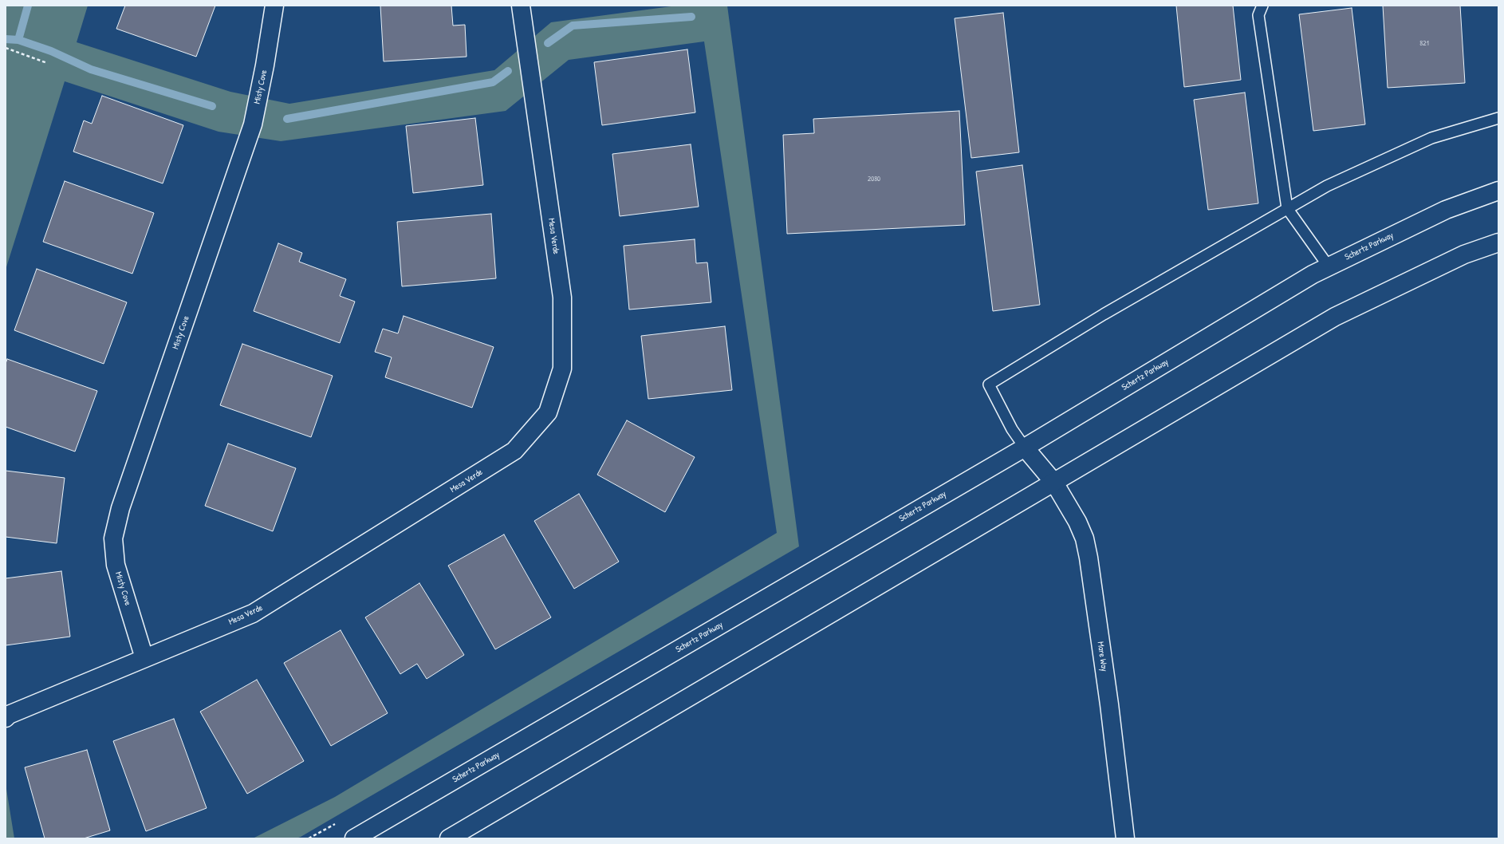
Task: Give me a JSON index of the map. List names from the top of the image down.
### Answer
{
  "streets": {
    "main road": [
      "Misty Cove",
      "Mesa Verde",
      "Schertz Parkway",
      "Mare Way"
    ]
  },
  "crossings": [
    ["Misty Cove", "Mesa Verde"],
    ["Schertz Parkway", "Mare Way"]
  ],
  "house_numbers": ["821", "2080"]
}
